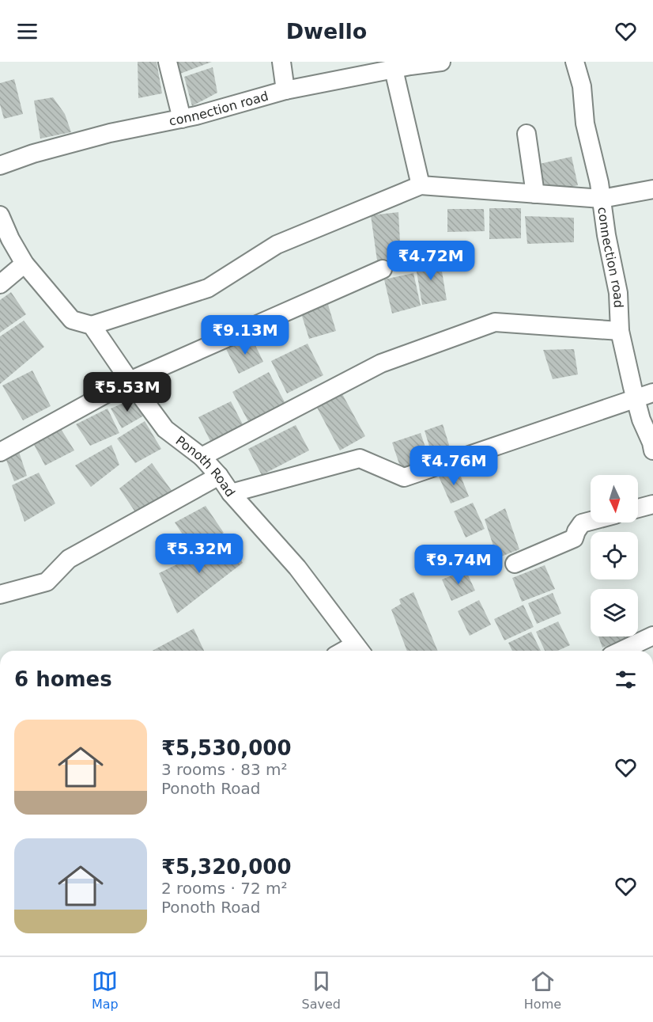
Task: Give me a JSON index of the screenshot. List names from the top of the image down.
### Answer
{
  "streets": {
    "street": ["connection road", "Ponoth Road"]
  },
  "north": "bottom",
  "page": {
    "header": "Dwello",
    "price": [
      "₹4.72M",
      "₹9.13M",
      "₹5.53M",
      "₹4.76M",
      "₹5.32M",
      "₹9.74M"
    ],
    "heading": "6 homes",
    "list": [
      {
        "name": "₹5,530,000",
        "note": "3 rooms · 83 m² · Ponoth Road"
      },
      {
        "name": "₹5,320,000",
        "note": "2 rooms · 72 m² · Ponoth Road"
      }
    ],
    "tabs": ["Map", "Saved", "Home"]
  }
}
